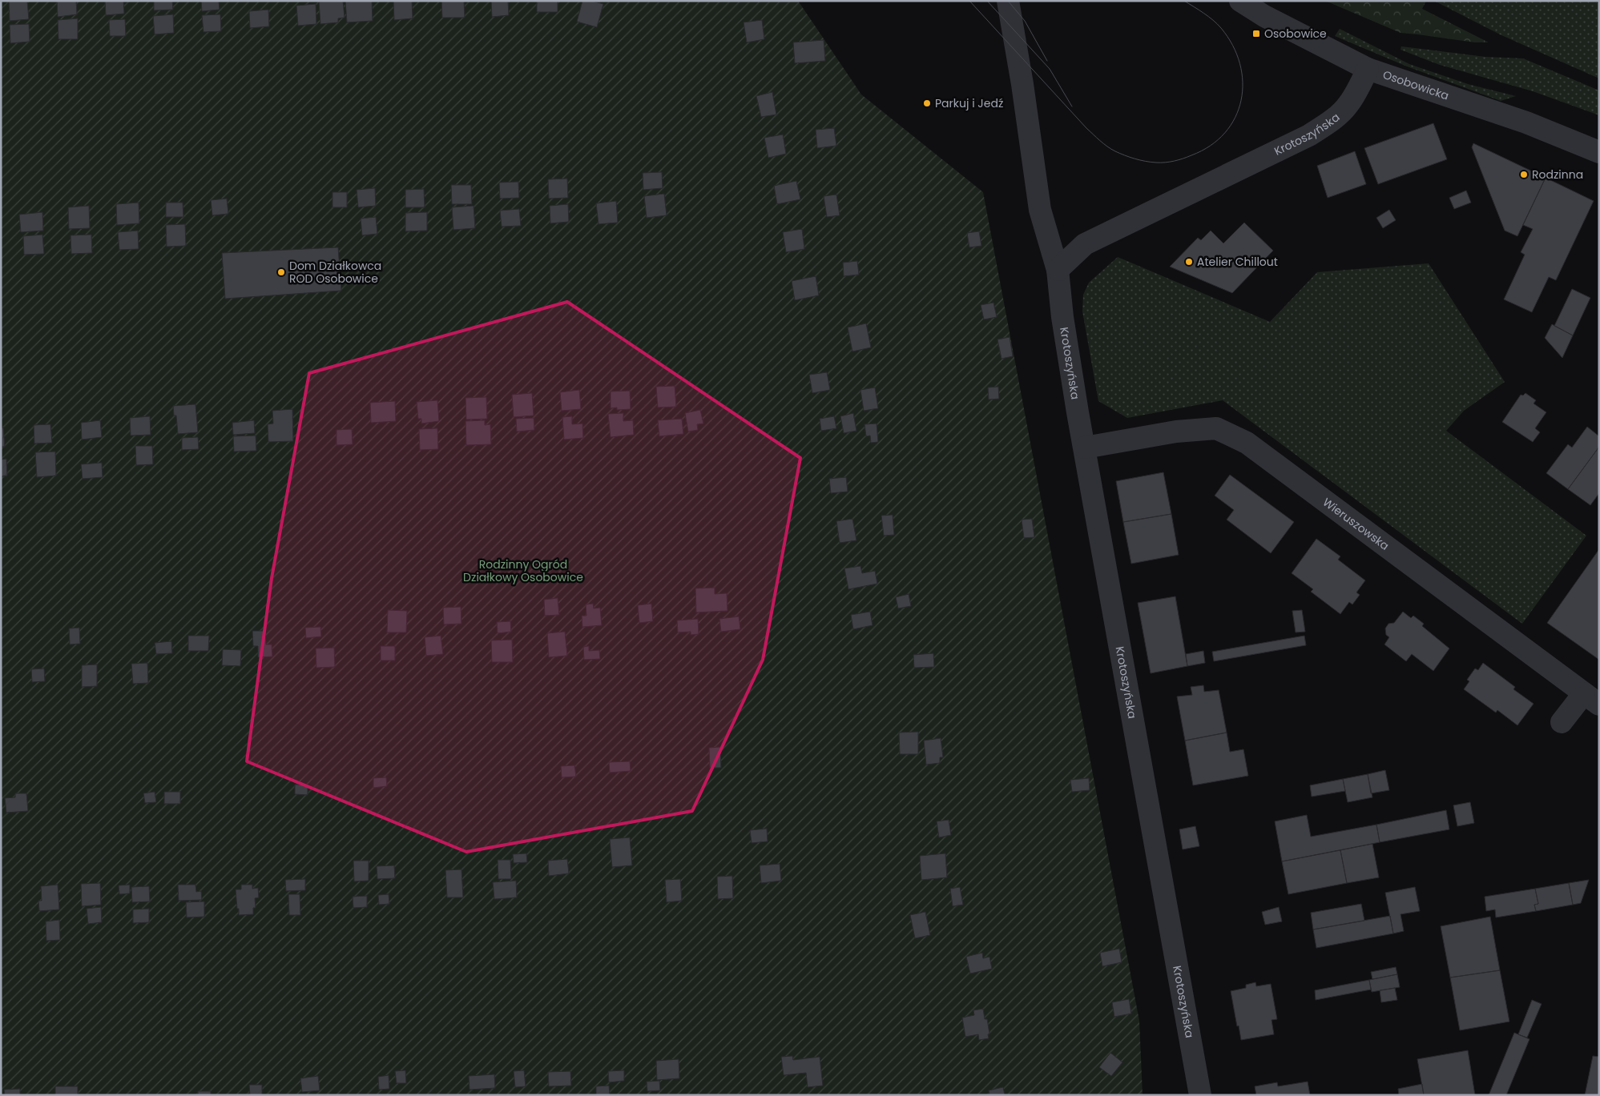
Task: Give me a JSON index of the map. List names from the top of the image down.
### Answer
{
  "streets": {
    "street": ["Osobowicka", "Krotoszyńska", "Wieruszowska"]
  },
  "crossings": [
    ["Osobowicka", "Krotoszyńska"],
    ["Krotoszyńska", "Wieruszowska"]
  ],
  "parks": ["Rodzinny Ogród Działkowy Osobowice"],
  "places": {
    "transit": ["Osobowice"],
    "other": [
      "Parkuj i Jedź",
      "Rodzinna",
      "Atelier Chillout",
      "Dom Działkowca ROD Osobowice"
    ]
  }
}
